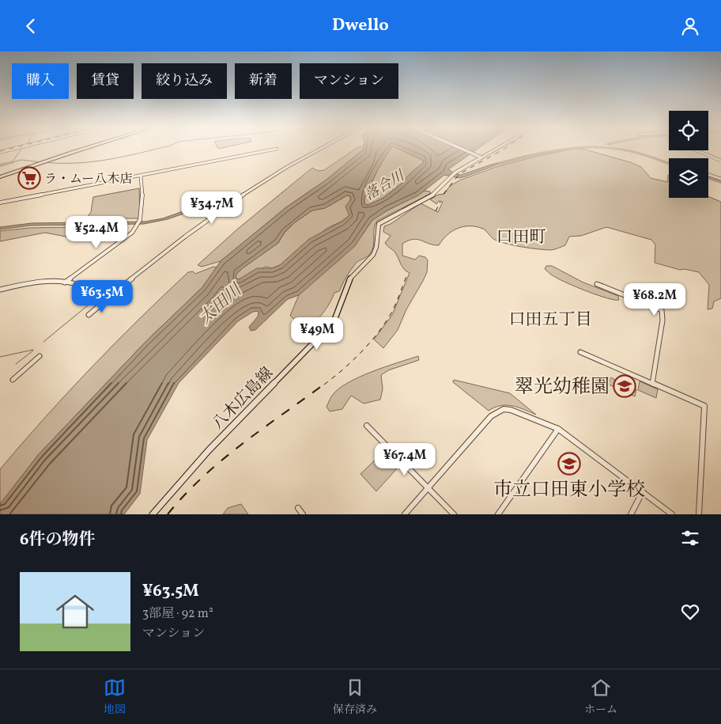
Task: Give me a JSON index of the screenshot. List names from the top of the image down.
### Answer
{
  "streets": {
    "main road": ["八木広島線"]
  },
  "districts": ["口田町", "口田五丁目"],
  "water": ["落合川", "太田川"],
  "places": {
    "supermarket": ["ラ・ムー八木店"],
    "school or university": ["翠光幼稚園", "市立口田東小学校"]
  },
  "page": {
    "header": "Dwello",
    "chip": [
      "購入",
      "賃貸",
      "絞り込み",
      "新着",
      "マンション"
    ],
    "price": [
      "¥34.7M",
      "¥52.4M",
      "¥63.5M",
      "¥68.2M",
      "¥49M",
      "¥67.4M"
    ],
    "heading": "6件の物件",
    "list": [
      {
        "name": "¥63.5M",
        "note": "3部屋 · 92 m² · マンション"
      }
    ],
    "tabs": ["地図", "保存済み", "ホーム"]
  }
}
